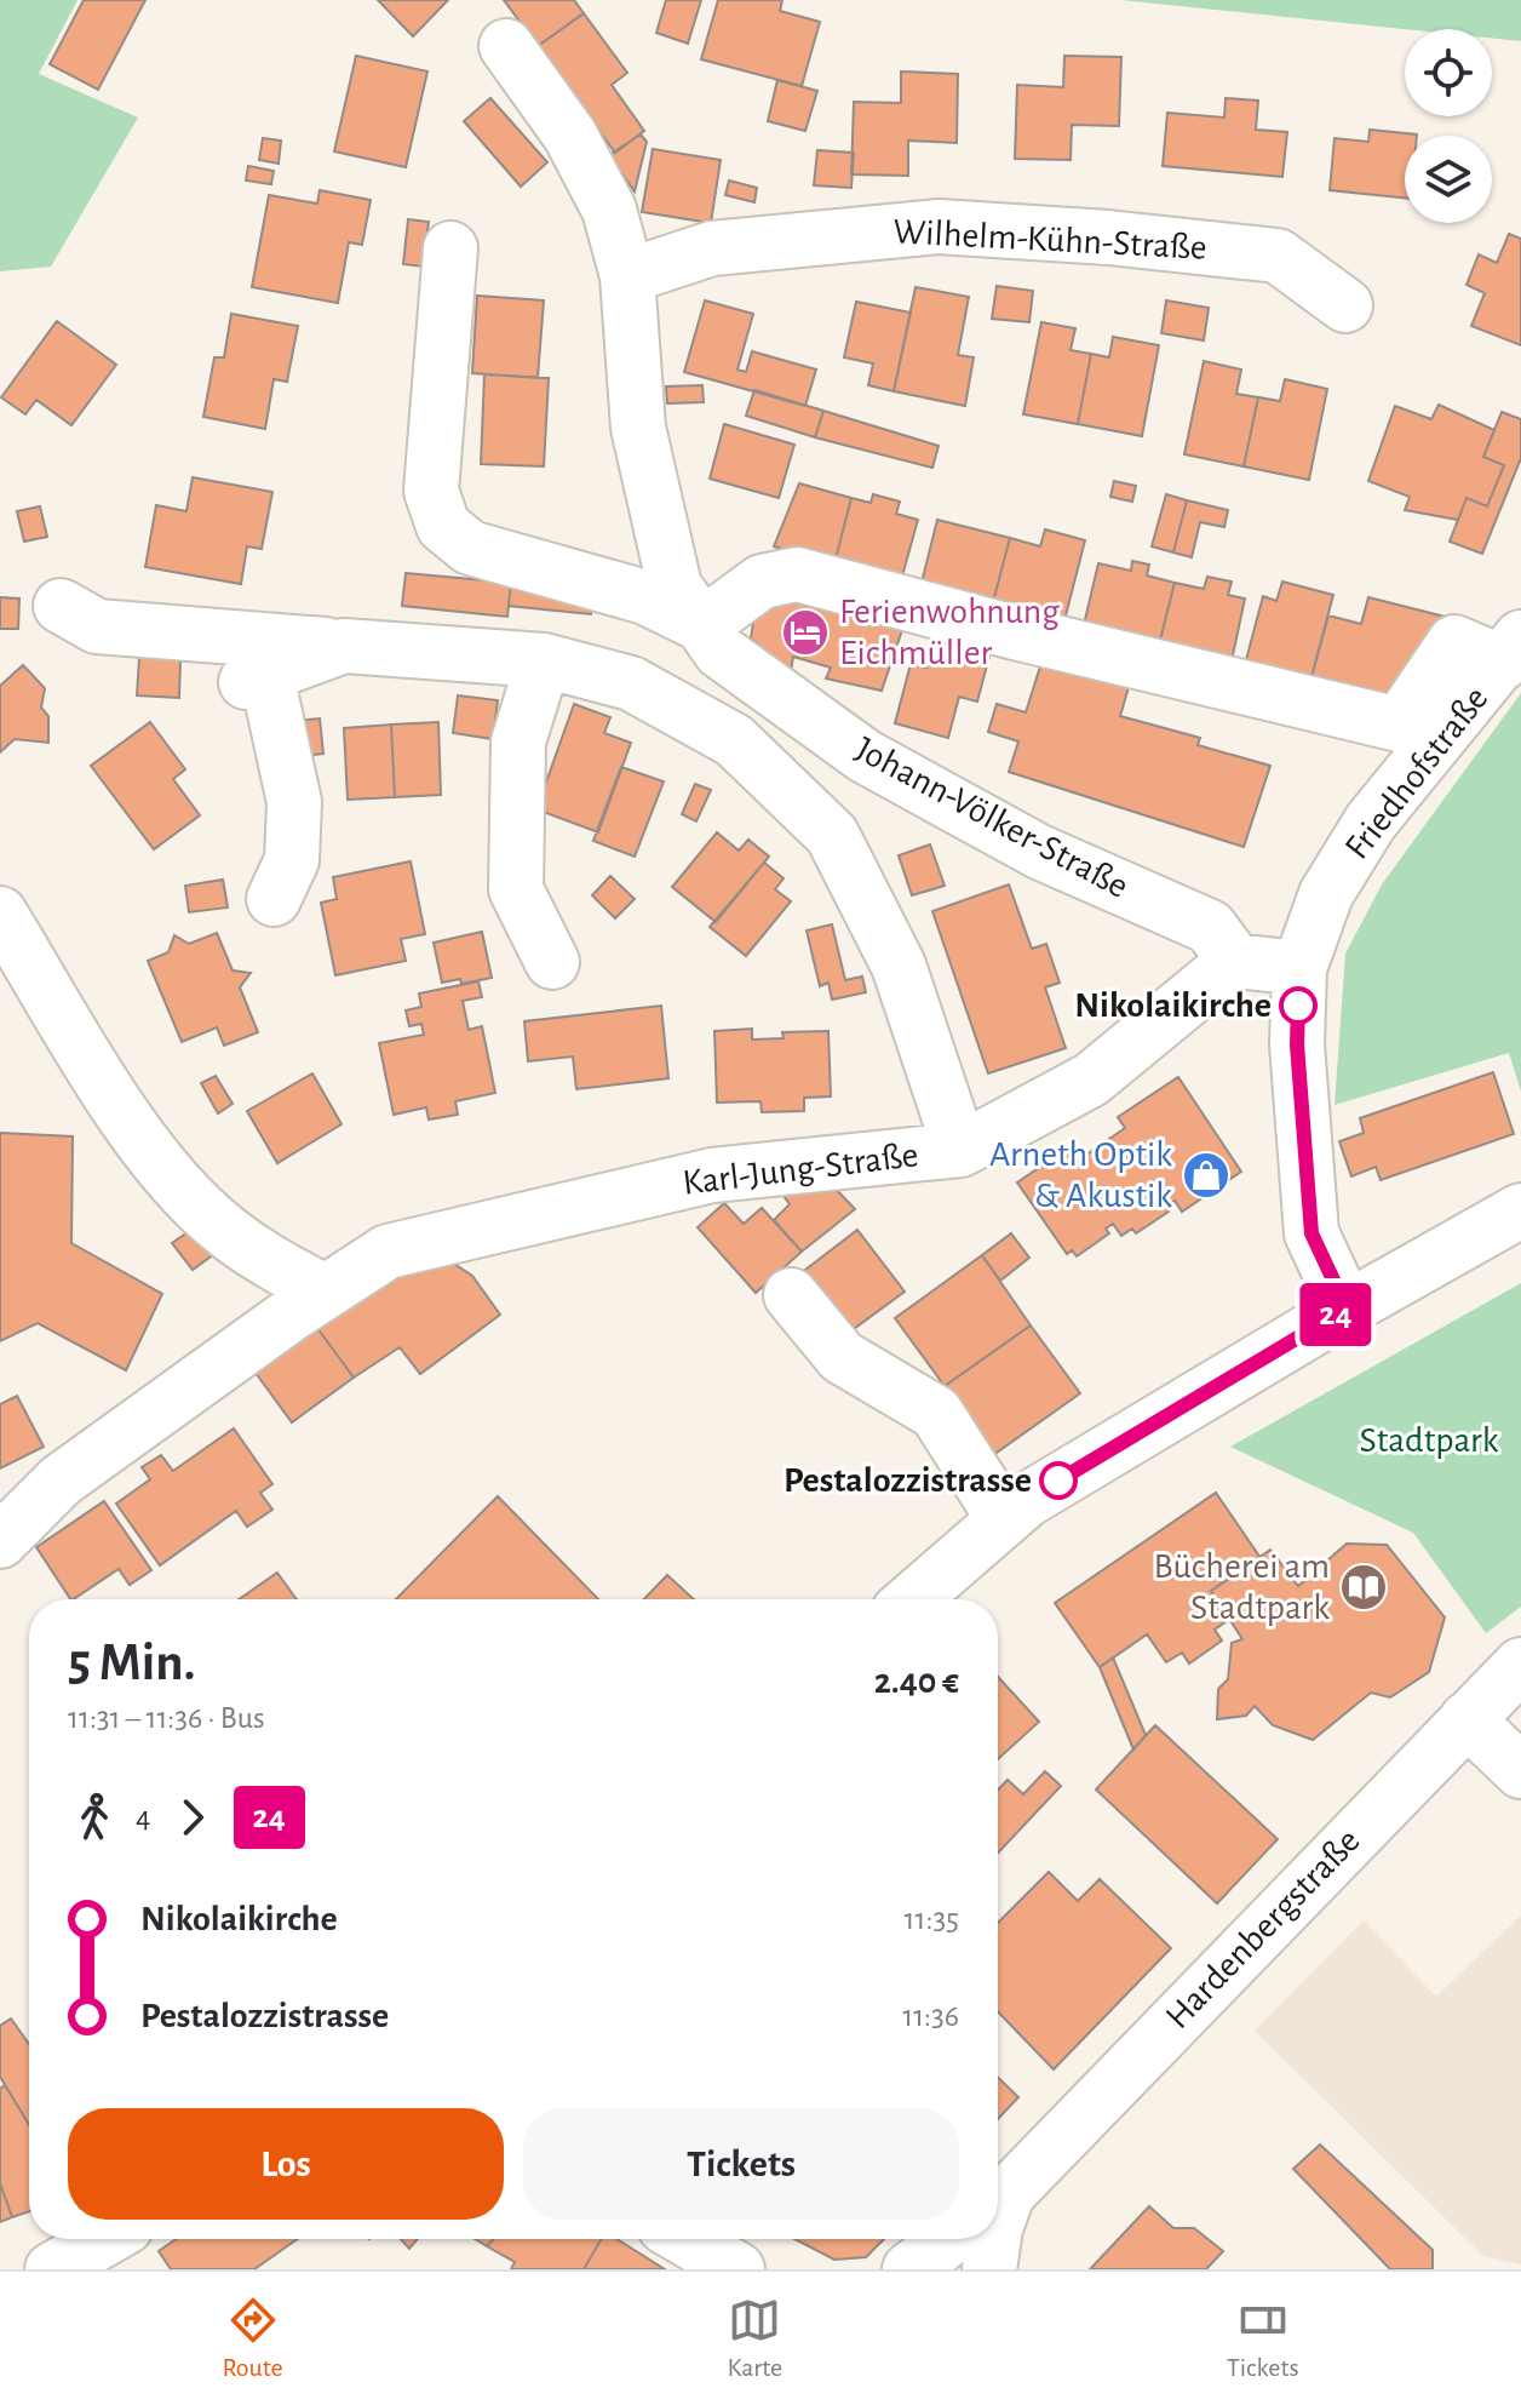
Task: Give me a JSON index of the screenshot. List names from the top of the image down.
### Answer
{
  "streets": {
    "street": [
      "Wilhelm-Kühn-Straße",
      "Friedhofstraße",
      "Johann-Völker-Straße",
      "Karl-Jung-Straße",
      "Hardenbergstraße"
    ]
  },
  "crossings": [
    ["Wilhelm-Kühn-Straße", "Johann-Völker-Straße"],
    ["Johann-Völker-Straße", "Karl-Jung-Straße"]
  ],
  "parks": ["Stadtpark"],
  "places": {
    "hotel": ["Ferienwohnung Eichmüller"],
    "other": ["Nikolaikirche", "Pestalozzistrasse"],
    "shop": ["Arneth Optik & Akustik"],
    "library": ["Bücherei am Stadtpark"]
  },
  "lines": ["bus line 24"],
  "page": {
    "on_map": "24",
    "heading": ["5 Min.", "11:31 – 11:36 · Bus", "2.40 €"],
    "legs": ["4", "24"],
    "list": [
      {
        "name": "Nikolaikirche",
        "value": "11:35"
      },
      {
        "name": "Pestalozzistrasse",
        "value": "11:36"
      }
    ],
    "buttons": ["Los", "Tickets"],
    "tabs": ["Route", "Karte", "Tickets"]
  }
}
